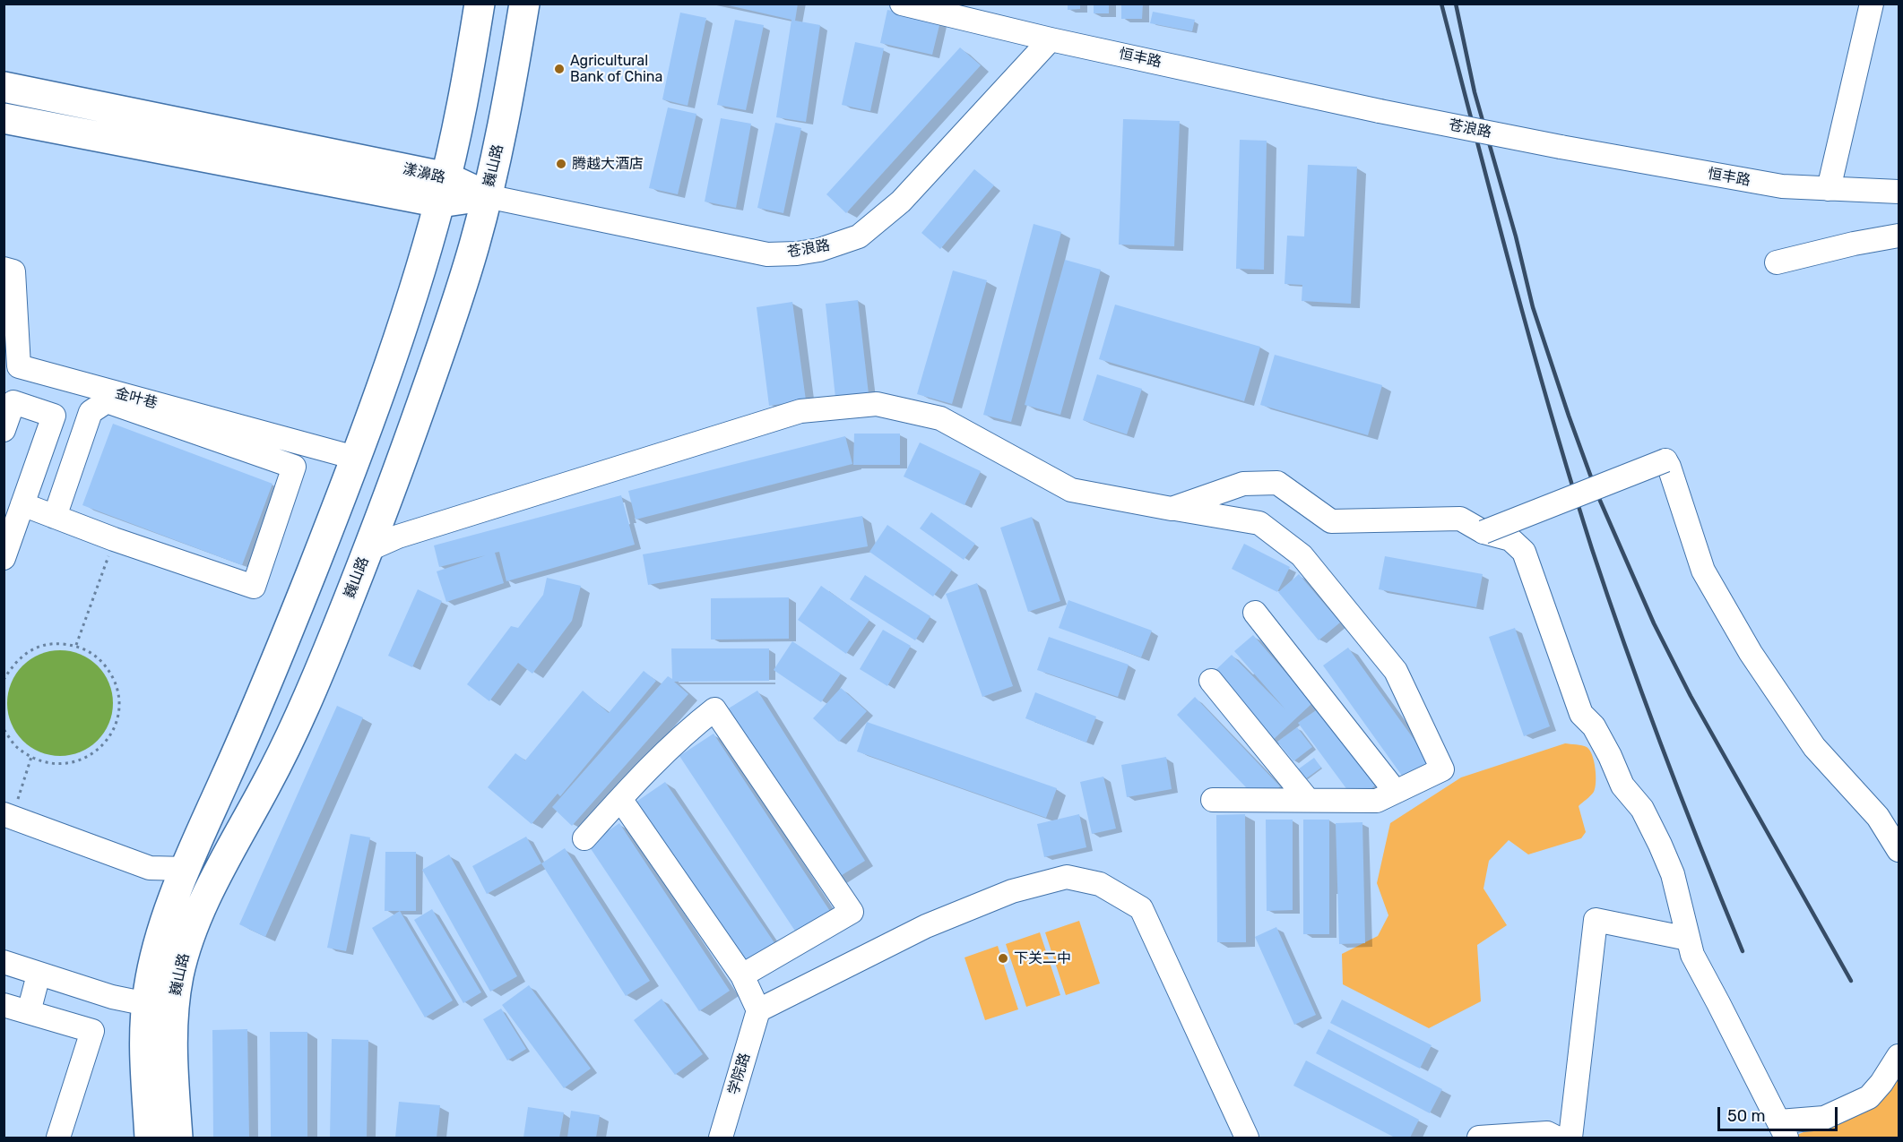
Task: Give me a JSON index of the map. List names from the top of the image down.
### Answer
{
  "streets": {
    "main road": ["巍山路", "漾濞路"],
    "street": [
      "恒丰路",
      "苍浪路",
      "金叶巷",
      "学院路"
    ]
  },
  "crossings": [
    ["恒丰路", "苍浪路"],
    ["苍浪路", "巍山路"],
    ["苍浪路", "漾濞路"],
    ["巍山路", "漾濞路"],
    ["巍山路", "金叶巷"]
  ],
  "places": ["Agricultural Bank of China", "腾越大酒店", "下关二中"],
  "scale_bar": "50 m"
}
